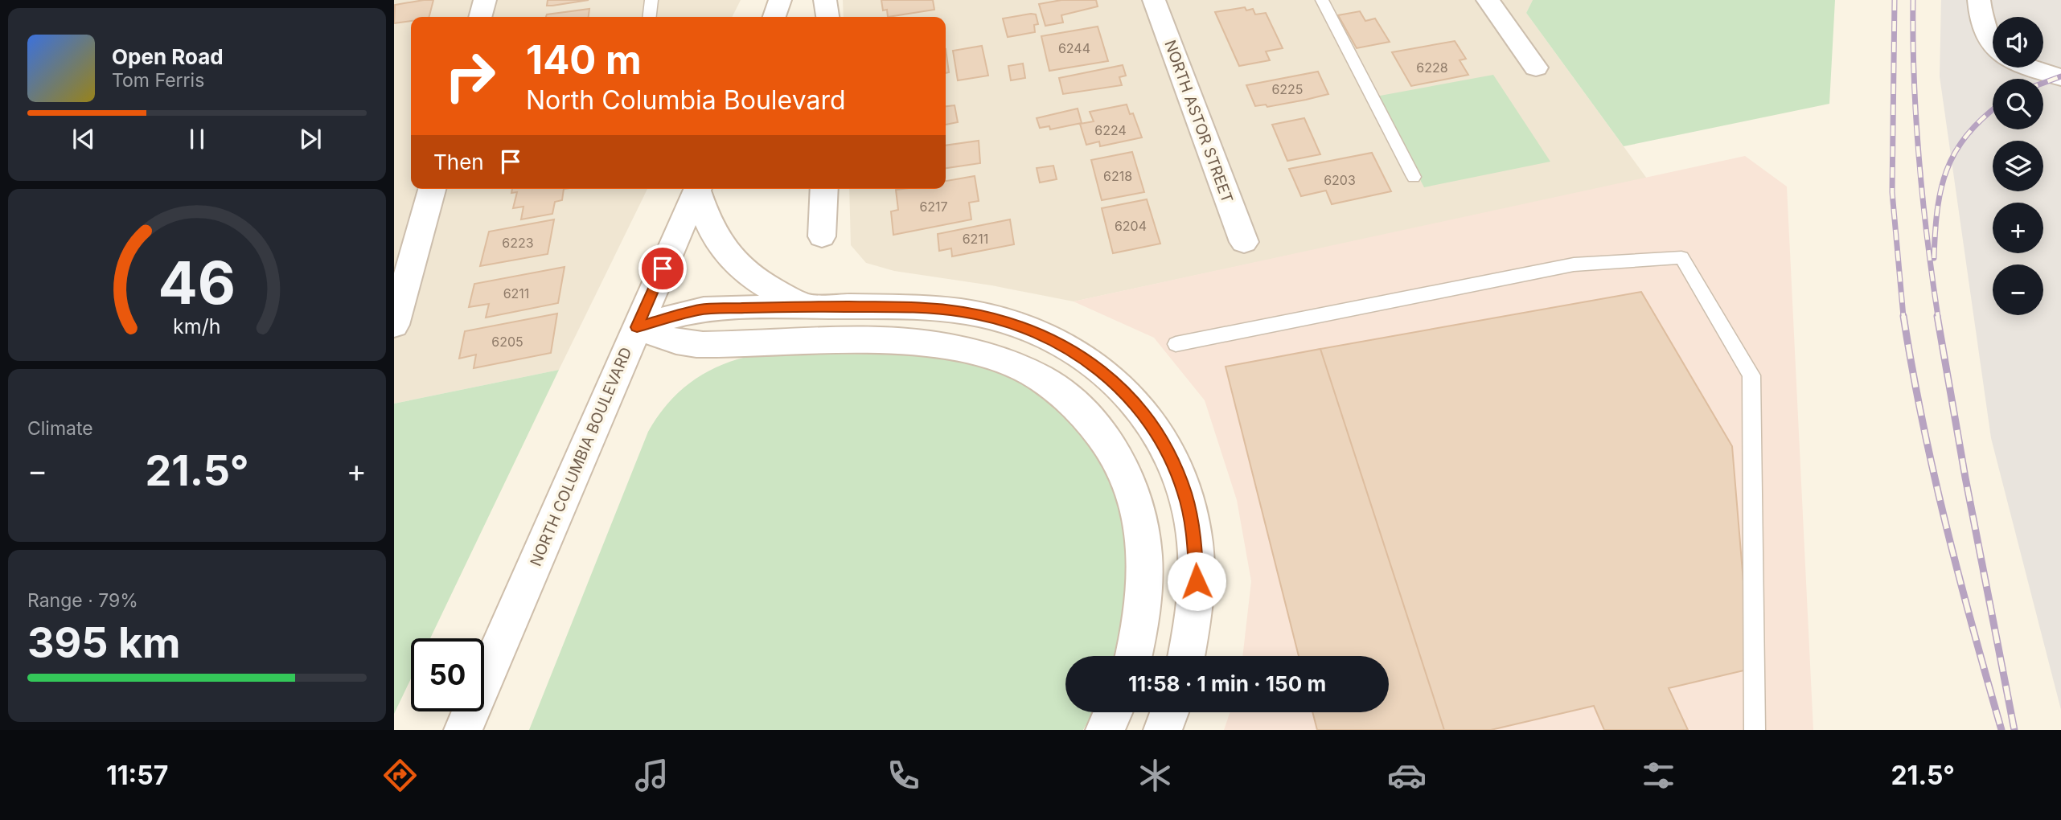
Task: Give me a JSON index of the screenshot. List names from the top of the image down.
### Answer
{
  "streets": {
    "main road": ["NORTH ASTOR STREET", "NORTH COLUMBIA BOULEVARD"]
  },
  "house_numbers": [
    "6244",
    "6228",
    "6225",
    "6224",
    "6218",
    "6203",
    "6217",
    "6204",
    "6211",
    "6223",
    "6211",
    "6205"
  ],
  "page": {
    "map_buttons": ["+", "−"],
    "turn": ["140 m", "North Columbia Boulevard"],
    "song": ["Open Road", "Tom Ferris"],
    "then": "Then",
    "tile": [
      "Climate",
      ["Range · 79%", "395 km"]
    ],
    "heat": ["−", "21.5°", "+"],
    "limit": "50",
    "trip": "11:58 · 1 min · 150 m",
    "tabs": ["11:57", "21.5°"],
    "gauge": ["46", "km/h"]
  }
}
